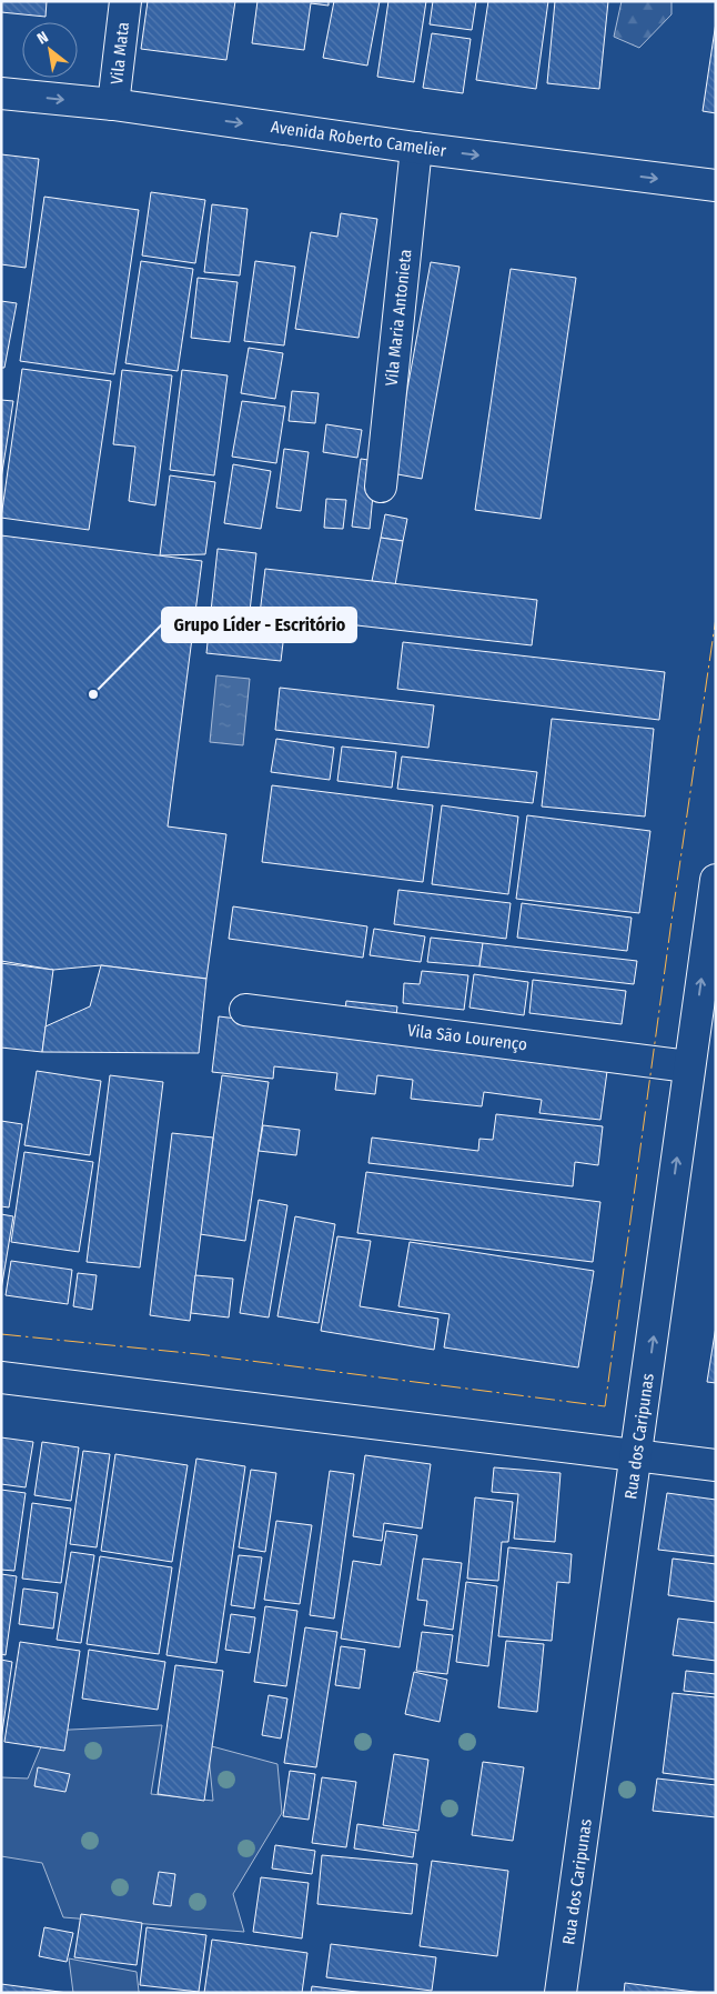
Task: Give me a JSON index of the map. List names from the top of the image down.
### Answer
{
  "streets": {
    "street": [
      "Vila Mata",
      "Avenida Roberto Camelier",
      "Vila Maria Antonieta",
      "Vila São Lourenço",
      "Rua dos Caripunas"
    ]
  },
  "crossings": [
    ["Vila Mata", "Avenida Roberto Camelier"],
    ["Avenida Roberto Camelier", "Vila Maria Antonieta"],
    ["Vila São Lourenço", "Rua dos Caripunas"]
  ],
  "one_way": ["Avenida Roberto Camelier", "Rua dos Caripunas"],
  "places": ["Grupo Líder - Escritório"],
  "north": "top left"
}
